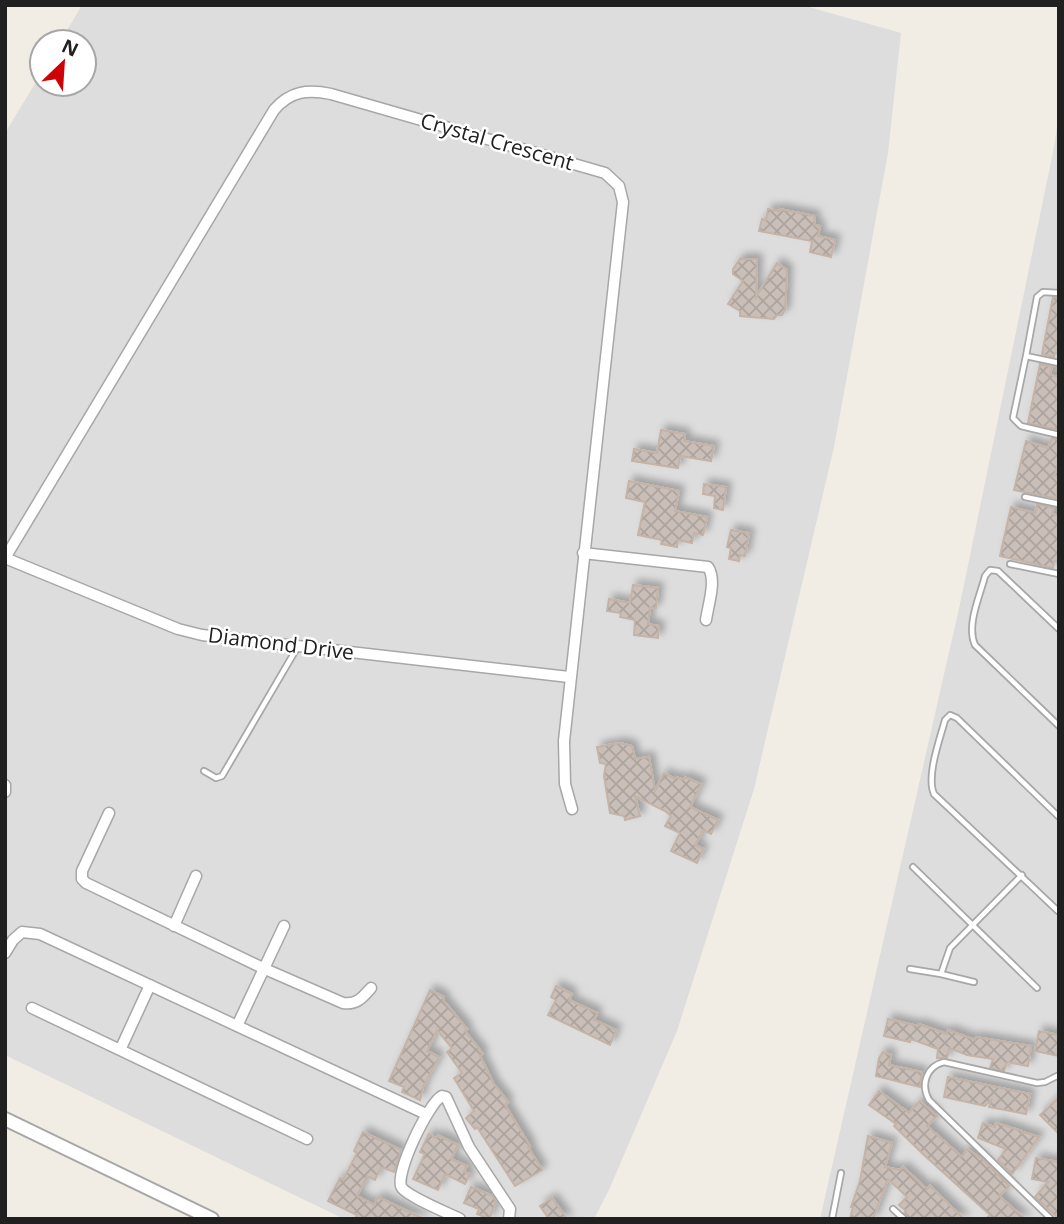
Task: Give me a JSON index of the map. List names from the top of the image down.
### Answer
{
  "streets": {
    "street": ["Crystal Crescent", "Diamond Drive"]
  },
  "crossings": [
    ["Crystal Crescent", "Diamond Drive"]
  ],
  "north": "top right"
}
